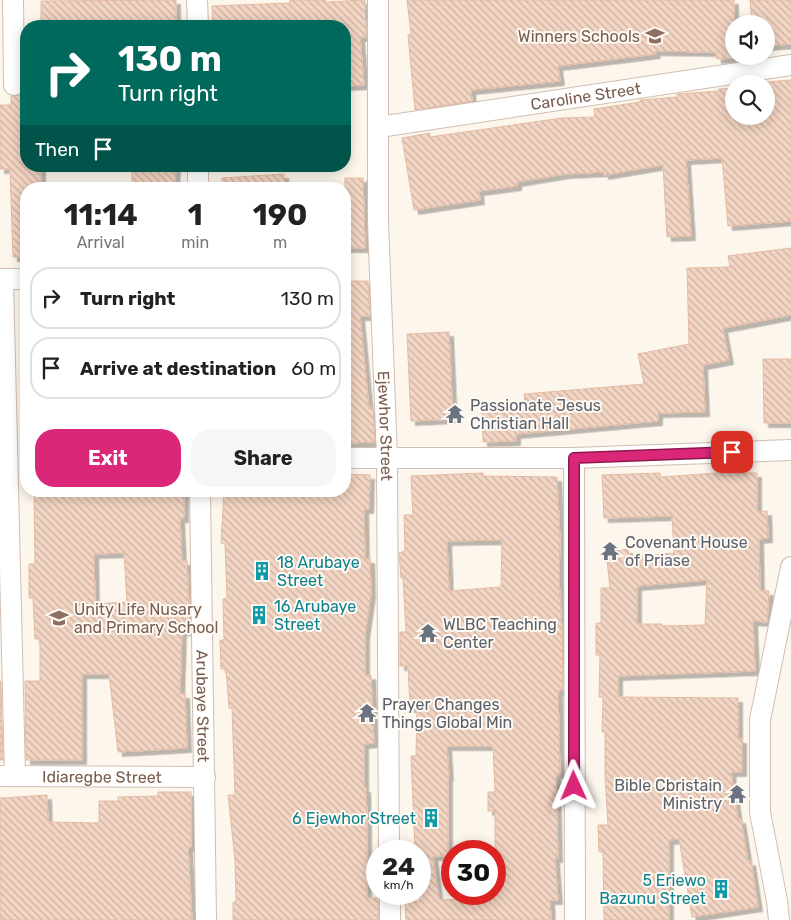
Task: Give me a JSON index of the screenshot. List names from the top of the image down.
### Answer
{
  "streets": {
    "street": [
      "Caroline Street",
      "Ejewhor Street",
      "Arubaye Street",
      "Idiaregbe Street"
    ]
  },
  "crossings": [
    ["Caroline Street", "Ejewhor Street"],
    ["Arubaye Street", "Idiaregbe Street"]
  ],
  "places": {
    "school or university": ["Winners Schools", "Unity Life Nusary and Primary School"],
    "temple": [
      "Passionate Jesus Christian Hall",
      "Covenant House of Priase",
      "WLBC Teaching Center",
      "Prayer Changes Things Global Min",
      "Bible Cbristain Ministry"
    ],
    "building": [
      "18 Arubaye Street",
      "16 Arubaye Street",
      "6 Ejewhor Street",
      "5 Eriewo Bazunu Street"
    ]
  },
  "page": {
    "turn": ["130 m", "Turn right"],
    "then": "Then",
    "eta": [
      "11:14",
      "Arrival",
      "1",
      "min",
      "190",
      "m"
    ],
    "list": [
      {
        "name": "Turn right",
        "value": "130 m"
      },
      {
        "name": "Arrive at destination",
        "value": "60 m"
      }
    ],
    "buttons": ["Exit", "Share"],
    "speed": "24 km/h",
    "limit": "30"
  }
}
